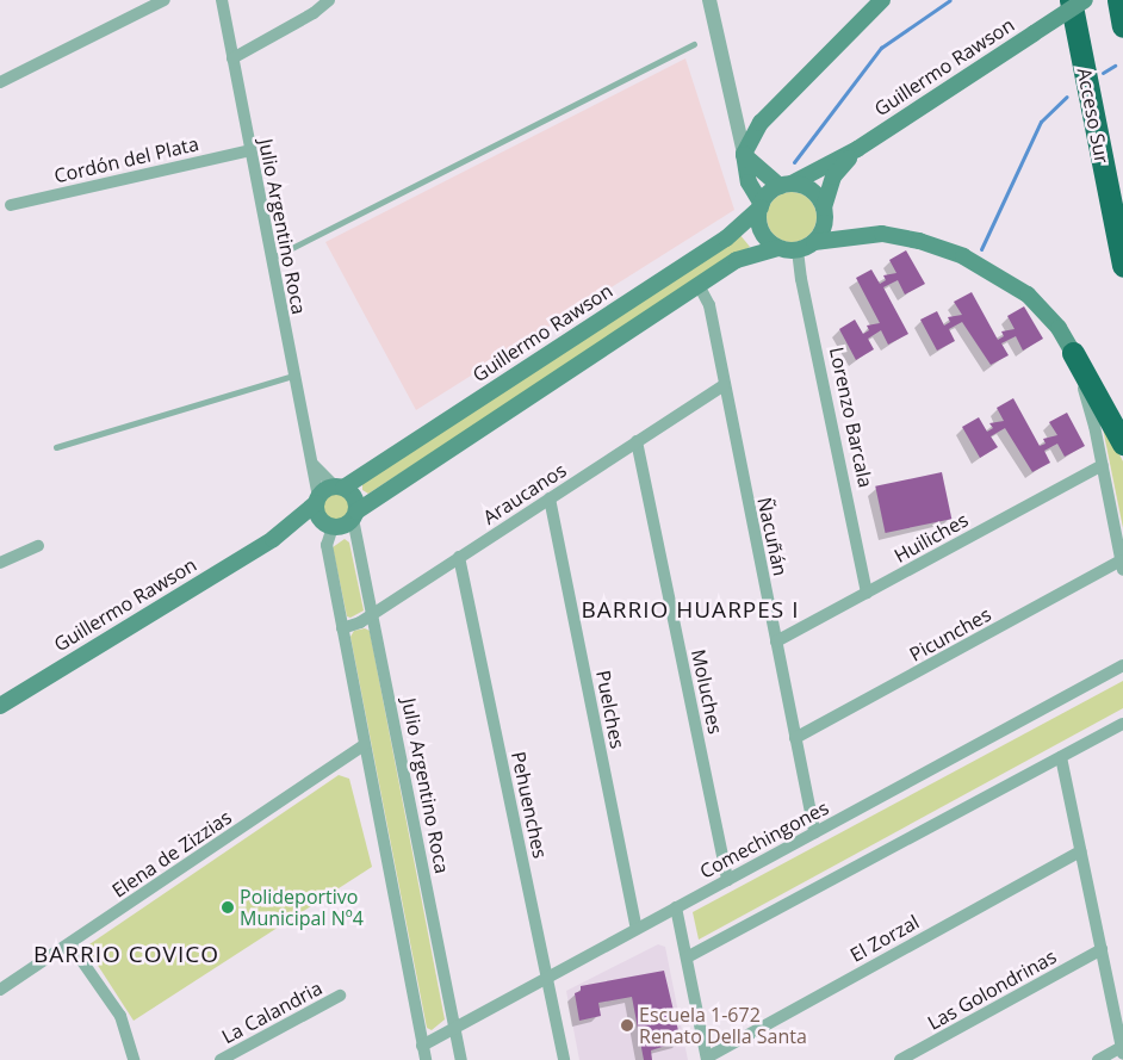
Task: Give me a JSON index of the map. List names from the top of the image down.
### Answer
{
  "streets": {
    "highway": ["Acceso Sur"],
    "main road": ["Guillermo Rawson"],
    "street": [
      "Cordón del Plata",
      "Julio Argentino Roca",
      "Lorenzo Barcala",
      "Araucanos",
      "Ñacuñán",
      "Huiliches",
      "Picunches",
      "Moluches",
      "Puelches",
      "Pehuenches",
      "Comechingones",
      "Elena de Zizzias",
      "El Zorzal",
      "Las Golondrinas",
      "La Calandria"
    ]
  },
  "crossings": [
    ["Guillermo Rawson", "Julio Argentino Roca"],
    ["Guillermo Rawson", "Lorenzo Barcala"],
    ["Cordón del Plata", "Julio Argentino Roca"],
    ["Julio Argentino Roca", "Araucanos"],
    ["Julio Argentino Roca", "Comechingones"],
    ["Julio Argentino Roca", "Elena de Zizzias"],
    ["Lorenzo Barcala", "Huiliches"],
    ["Araucanos", "Ñacuñán"],
    ["Araucanos", "Moluches"],
    ["Araucanos", "Puelches"],
    ["Araucanos", "Pehuenches"],
    ["Ñacuñán", "Huiliches"],
    ["Ñacuñán", "Picunches"],
    ["Ñacuñán", "Comechingones"],
    ["Moluches", "Comechingones"],
    ["Puelches", "Comechingones"],
    ["Pehuenches", "Comechingones"]
  ],
  "districts": ["BARRIO HUARPES I", "BARRIO COVICO"],
  "places": ["Polideportivo Municipal Nº4", "Escuela 1-672 Renato Della Santa"]
}
